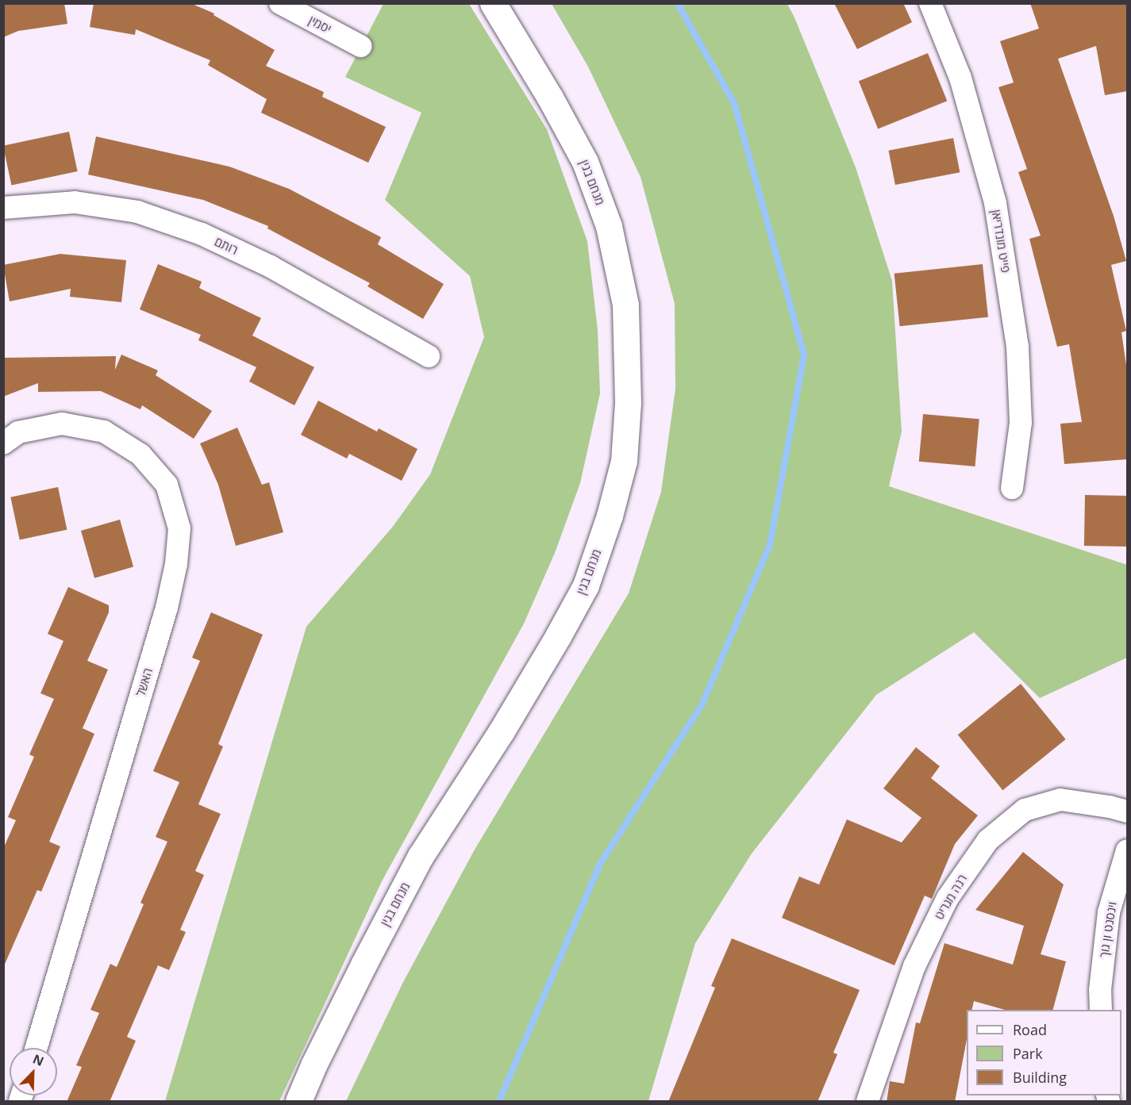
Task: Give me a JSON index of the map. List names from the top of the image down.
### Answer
{
  "streets": {
    "street": [
      "יסמין",
      "מנחם בגין",
      "פייט מונדריאן",
      "רותם",
      "האשל",
      "רנה מגריט",
      "וינסנט ון גוך"
    ]
  },
  "legend": ["Road", "Park", "Building"],
  "north": "top right"
}
